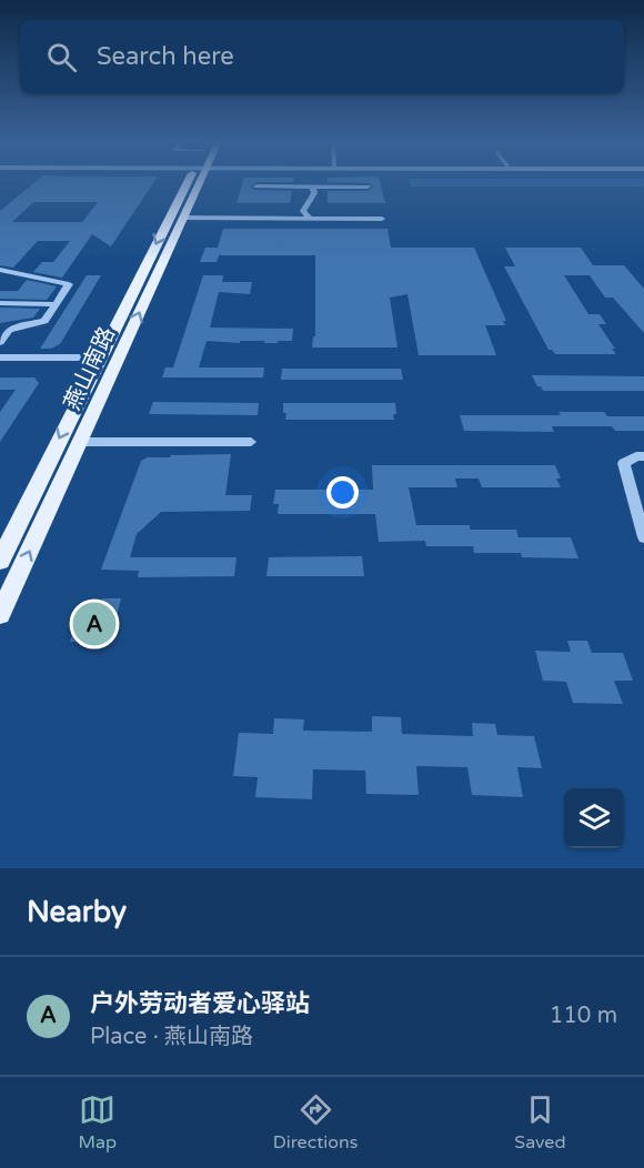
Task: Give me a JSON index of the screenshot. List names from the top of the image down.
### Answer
{
  "streets": {
    "main road": ["燕山南路"]
  },
  "page": {
    "search": "Search here",
    "pins": "A",
    "heading": "Nearby",
    "list": [
      {
        "mark": "A",
        "name": "户外劳动者爱心驿站",
        "note": "Place · 燕山南路",
        "value": "110 m"
      }
    ],
    "nav": ["Map", "Directions", "Saved"]
  }
}
